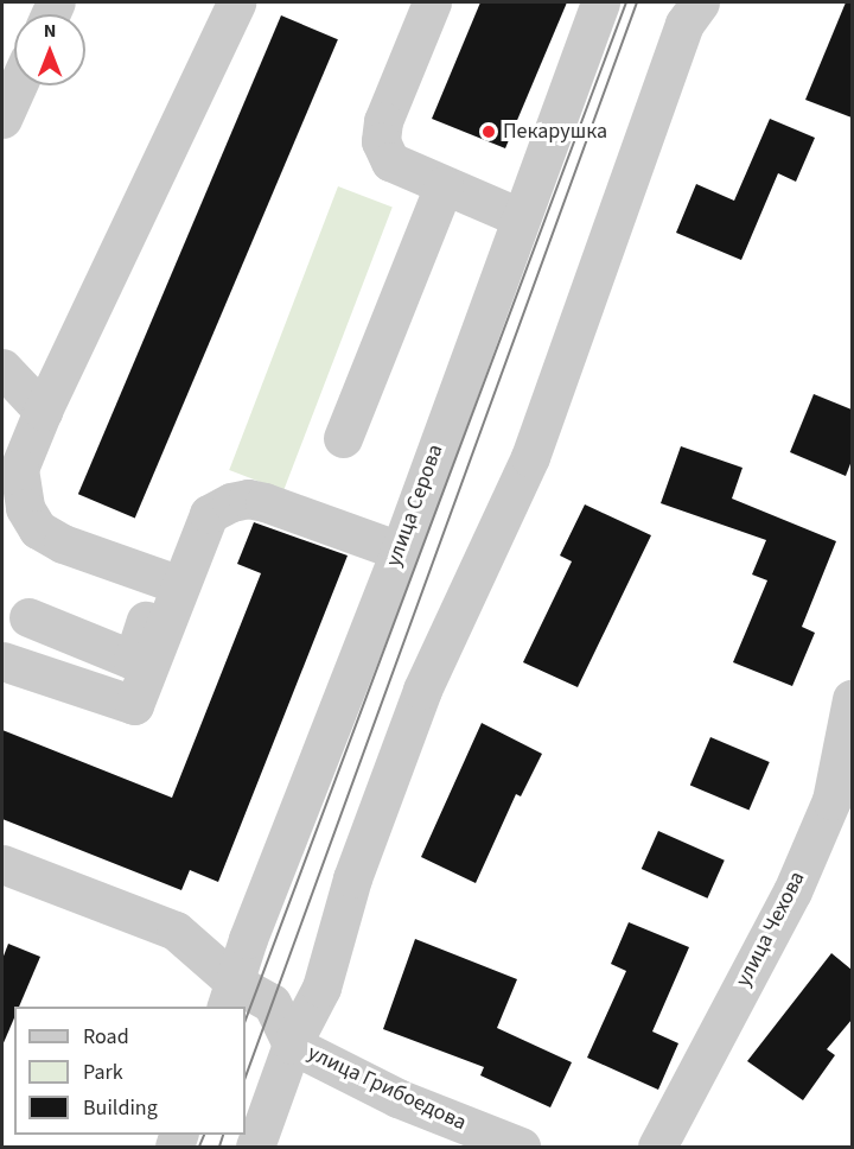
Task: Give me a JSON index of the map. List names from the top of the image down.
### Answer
{
  "streets": {
    "street": ["улица Серова", "улица Чехова", "улица Грибоедова"]
  },
  "places": ["Пекарушка"],
  "legend": ["Road", "Park", "Building"],
  "north": "top"
}
